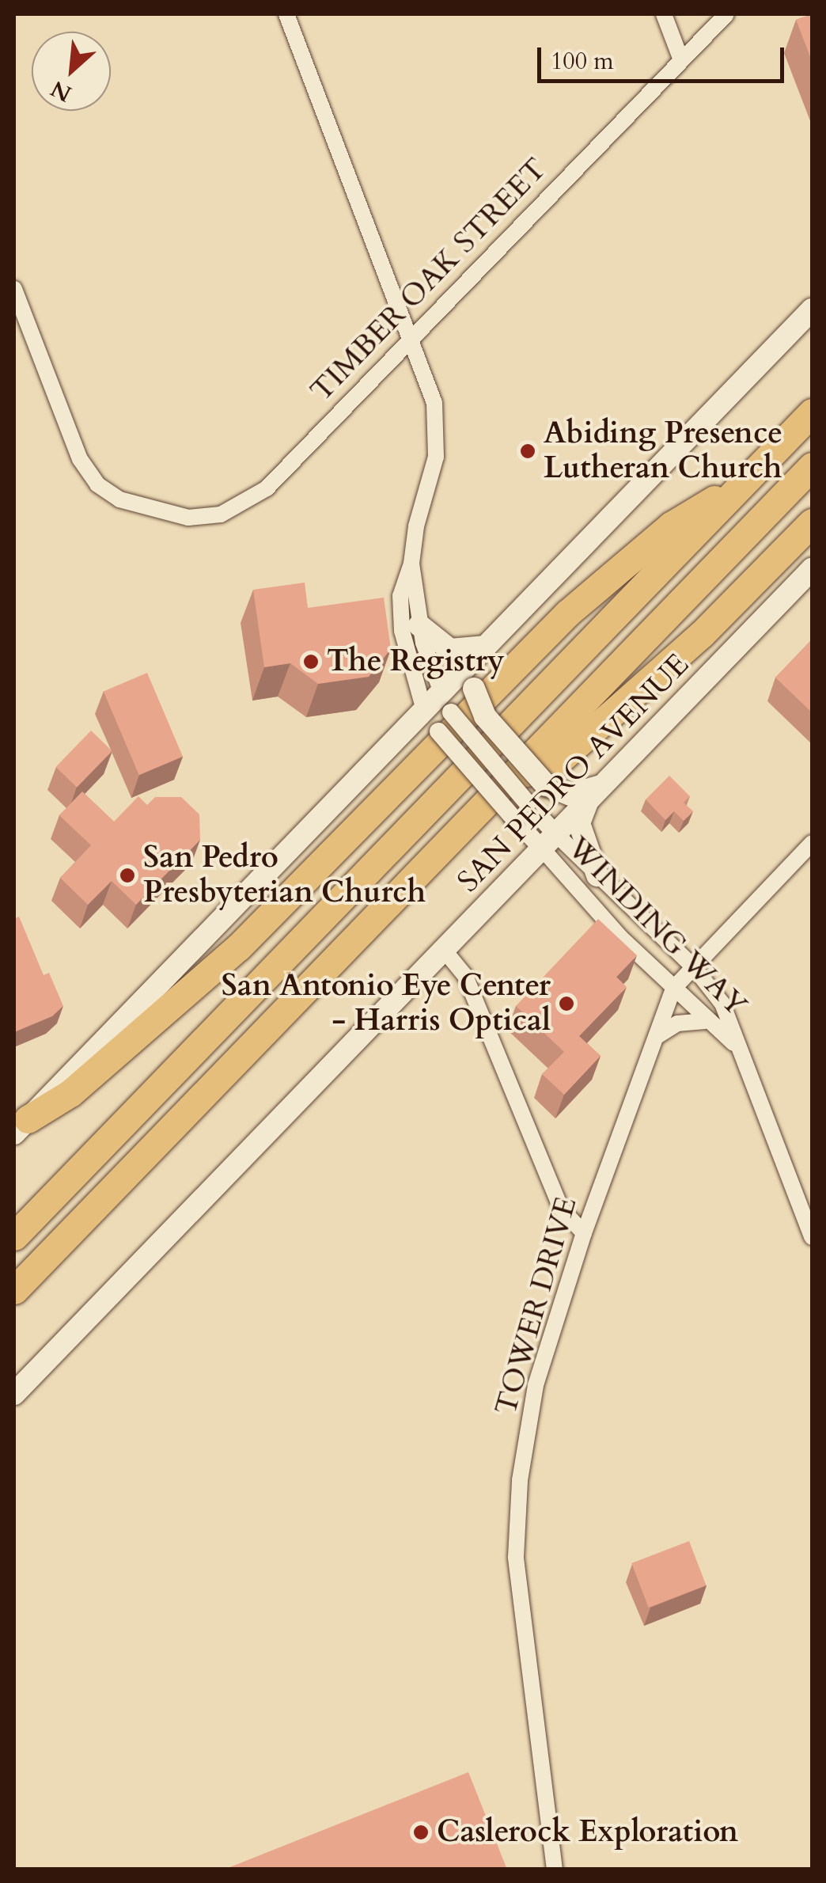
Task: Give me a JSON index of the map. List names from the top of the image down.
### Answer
{
  "streets": {
    "main road": ["SAN PEDRO AVENUE"],
    "street": ["TIMBER OAK STREET", "WINDING WAY", "TOWER DRIVE"]
  },
  "crossings": [
    ["SAN PEDRO AVENUE", "WINDING WAY"],
    ["WINDING WAY", "TOWER DRIVE"]
  ],
  "places": [
    "Abiding Presence Lutheran Church",
    "The Registry",
    "San Pedro Presbyterian Church",
    "San Antonio Eye Center - Harris Optical",
    "Caslerock Exploration"
  ],
  "scale_bar": "100 m",
  "north": "bottom left"
}
